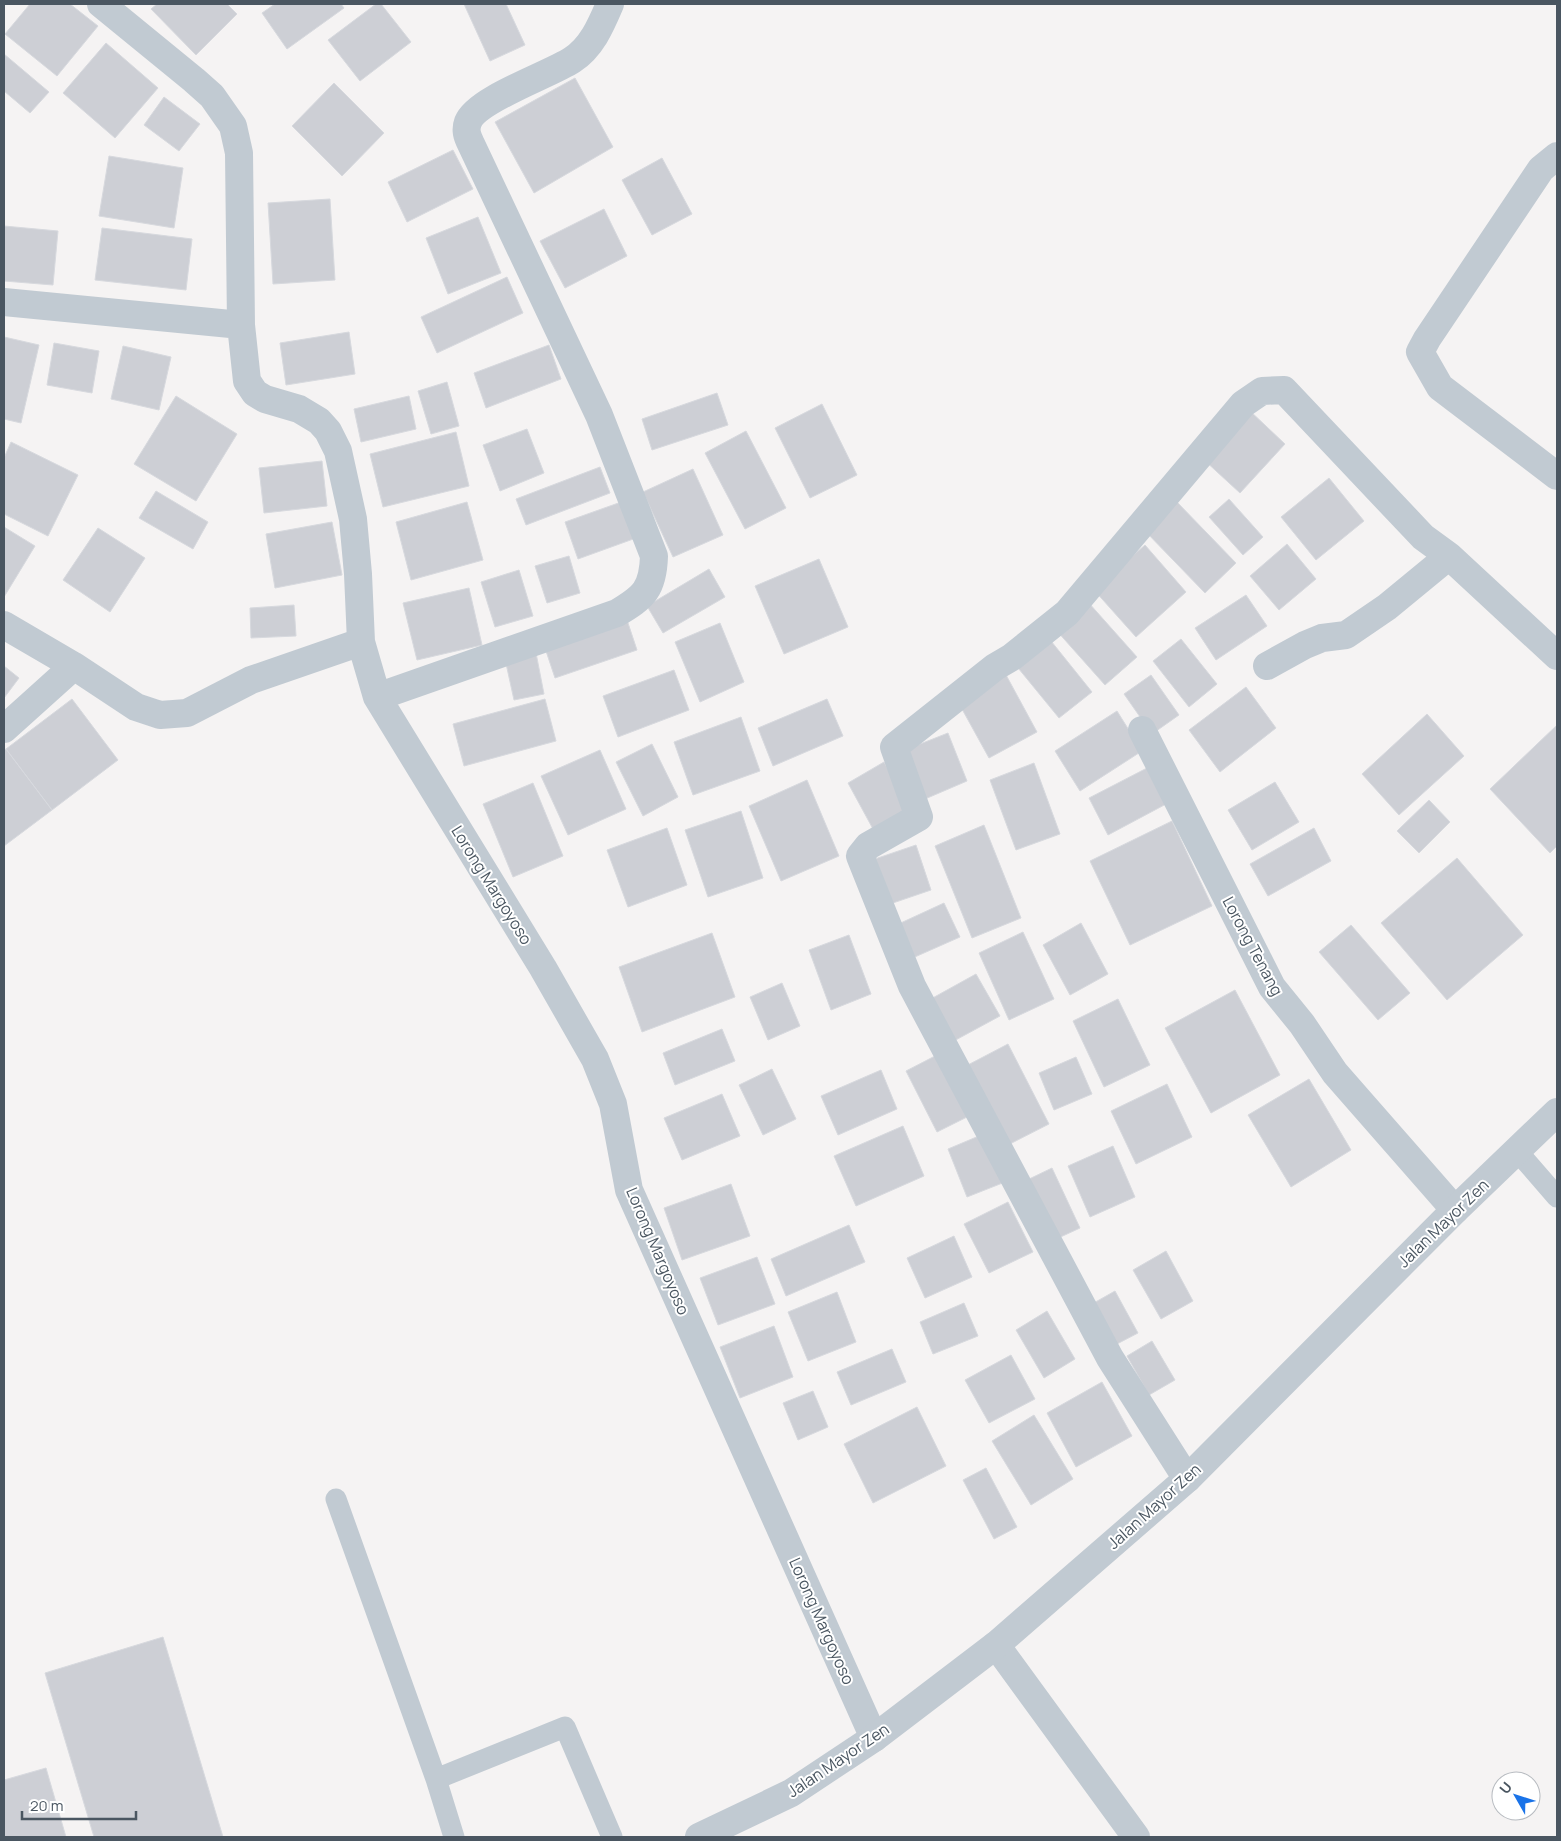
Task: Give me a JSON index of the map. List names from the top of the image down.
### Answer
{
  "streets": {
    "street": ["Lorong Margoyoso", "Lorong Tenang", "Jalan Mayor Zen"]
  },
  "crossings": [
    ["Lorong Margoyoso", "Jalan Mayor Zen"],
    ["Lorong Tenang", "Jalan Mayor Zen"]
  ],
  "scale_bar": "20 m",
  "north": "top left"
}
